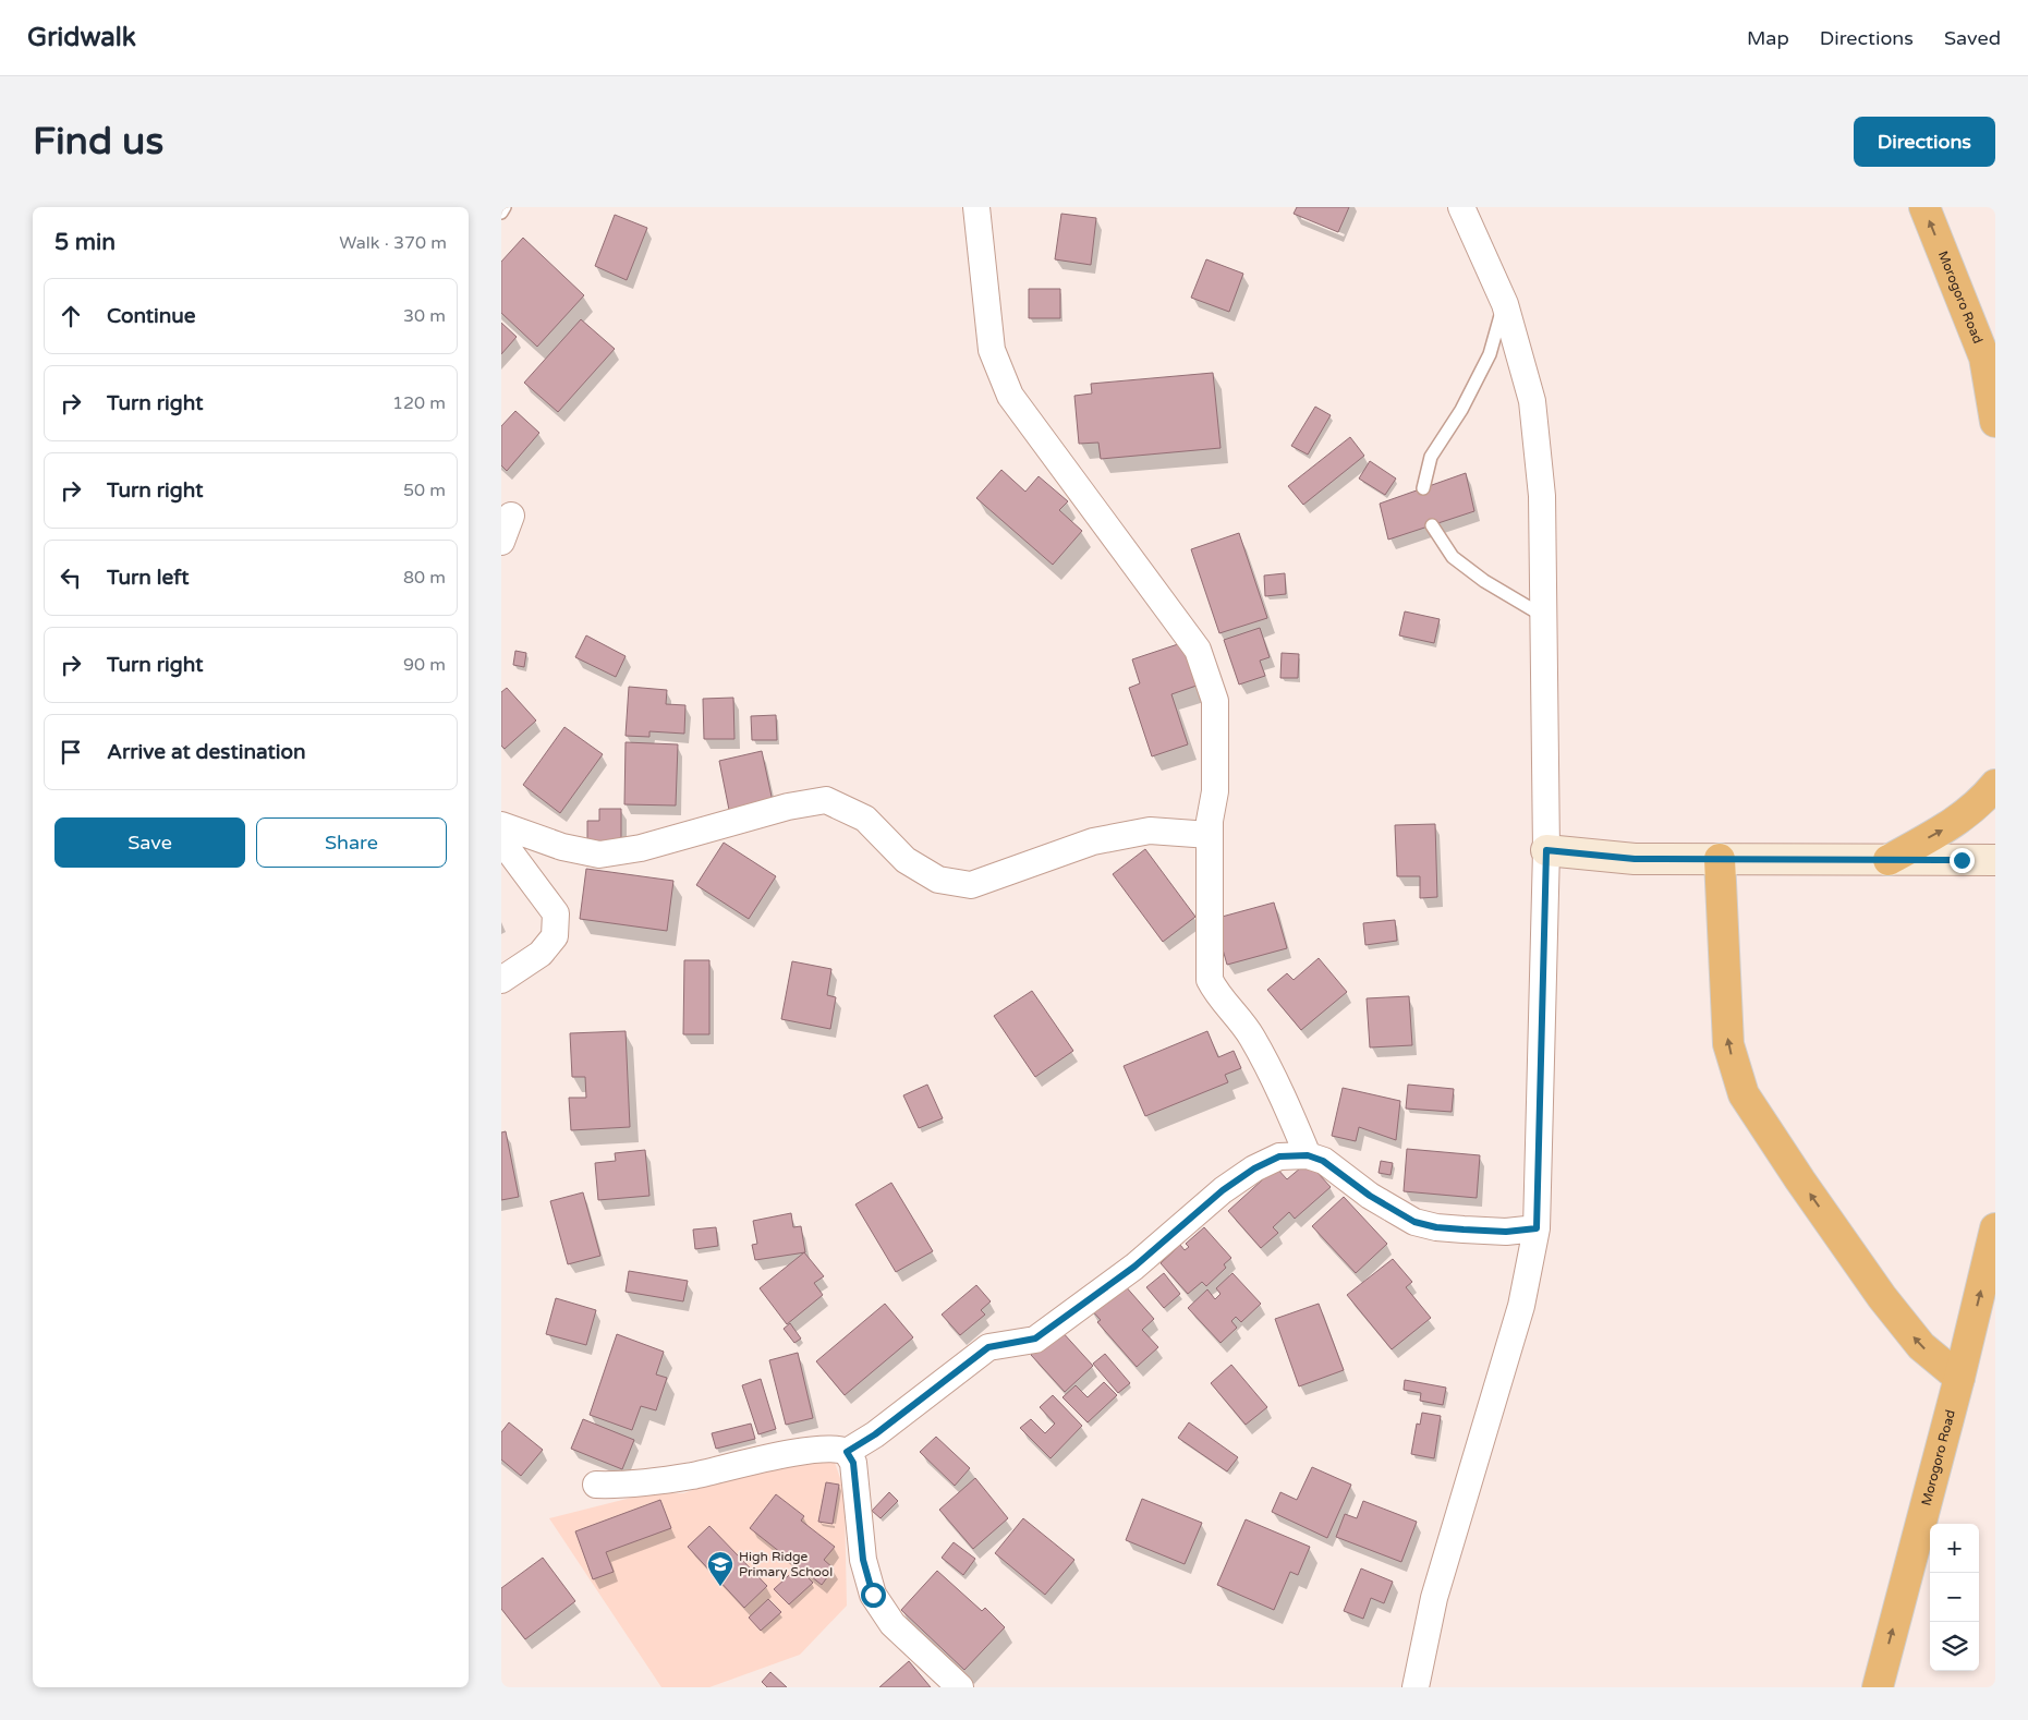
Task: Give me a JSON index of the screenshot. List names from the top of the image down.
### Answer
{
  "streets": {
    "highway": ["Morogoro Road"]
  },
  "one_way": ["Morogoro Road"],
  "places": {
    "school or university": ["High Ridge Primary School"]
  },
  "page": {
    "header": "Gridwalk",
    "nav": ["Map", "Directions", "Saved"],
    "buttons": [
      "Directions",
      ["Save", "Share"]
    ],
    "title": "Find us",
    "heading": ["5 min", "Walk · 370 m"],
    "list": [
      ["Continue", "30 m"],
      ["Turn right", "120 m"],
      ["Turn right", "50 m"],
      ["Turn left", "80 m"],
      ["Turn right", "90 m"],
      "Arrive at destination"
    ],
    "map_buttons": ["+", "−"]
  }
}
